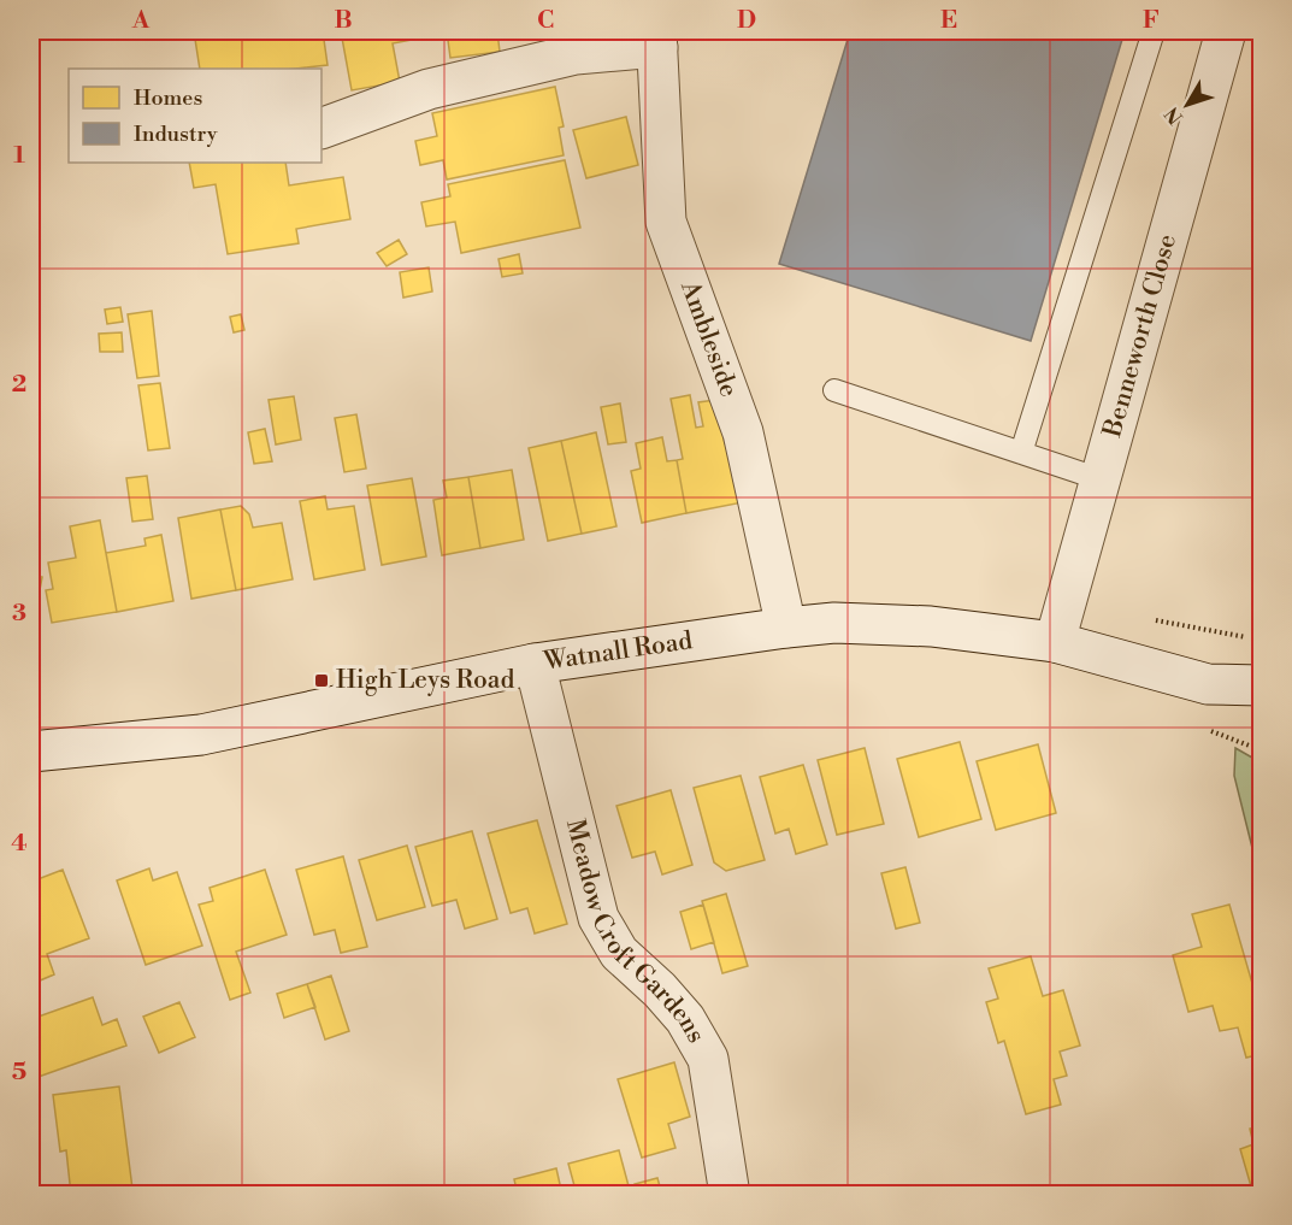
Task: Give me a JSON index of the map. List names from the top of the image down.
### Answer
{
  "streets": {
    "street": [
      "Benneworth Close",
      "Ambleside",
      "Watnall Road",
      "Meadow Croft Gardens"
    ]
  },
  "crossings": [
    ["Benneworth Close", "Watnall Road"],
    ["Ambleside", "Watnall Road"],
    ["Watnall Road", "Meadow Croft Gardens"]
  ],
  "places": {
    "transit": ["High Leys Road"]
  },
  "legend": ["Homes", "Industry"],
  "north": "bottom left",
  "grid": {
    "columns": [
      "A",
      "B",
      "C",
      "D",
      "E",
      "F"
    ],
    "rows": [
      "1",
      "2",
      "3",
      "4",
      "5"
    ]
  }
}
